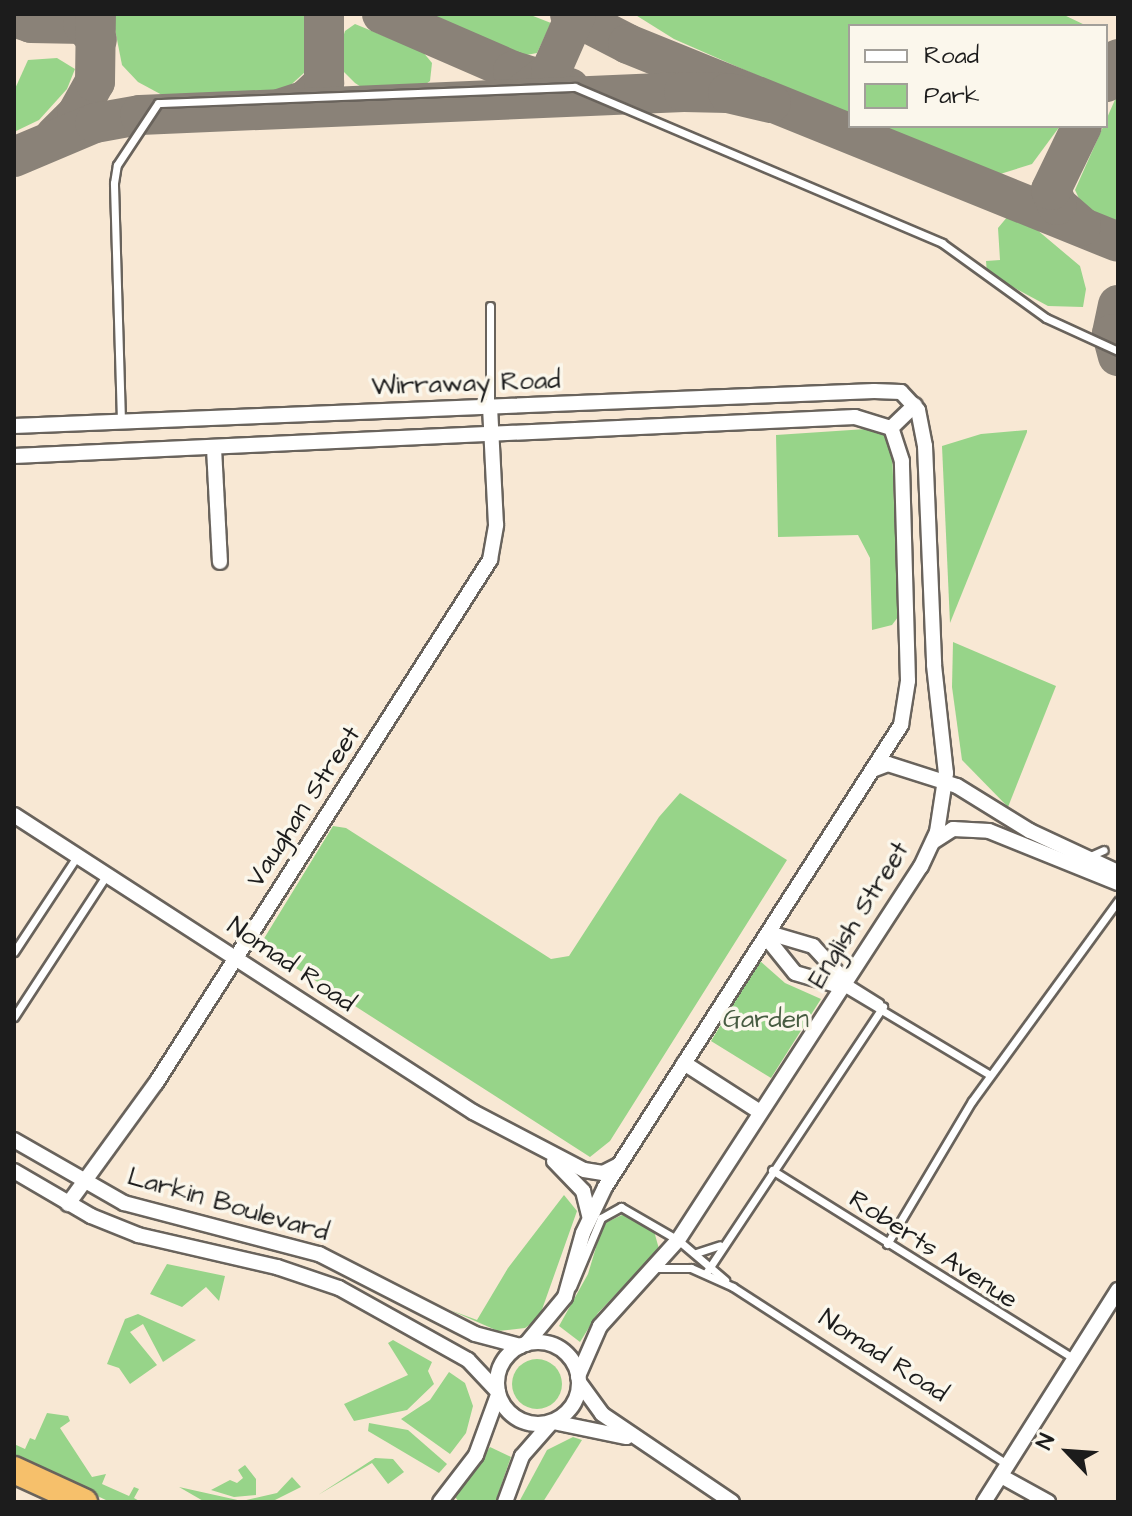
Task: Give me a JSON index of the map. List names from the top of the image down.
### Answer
{
  "streets": {
    "street": [
      "Wirraway Road",
      "Vaughan Street",
      "English Street",
      "Nomad Road",
      "Larkin Boulevard"
    ],
    "lane": ["Roberts Avenue"]
  },
  "crossings": [
    ["Wirraway Road", "Vaughan Street"],
    ["Wirraway Road", "English Street"],
    ["Vaughan Street", "Nomad Road"],
    ["Vaughan Street", "Larkin Boulevard"],
    ["English Street", "Nomad Road"],
    ["English Street", "Larkin Boulevard"]
  ],
  "parks": ["Garden"],
  "legend": ["Road", "Park"],
  "north": "top left"
}
